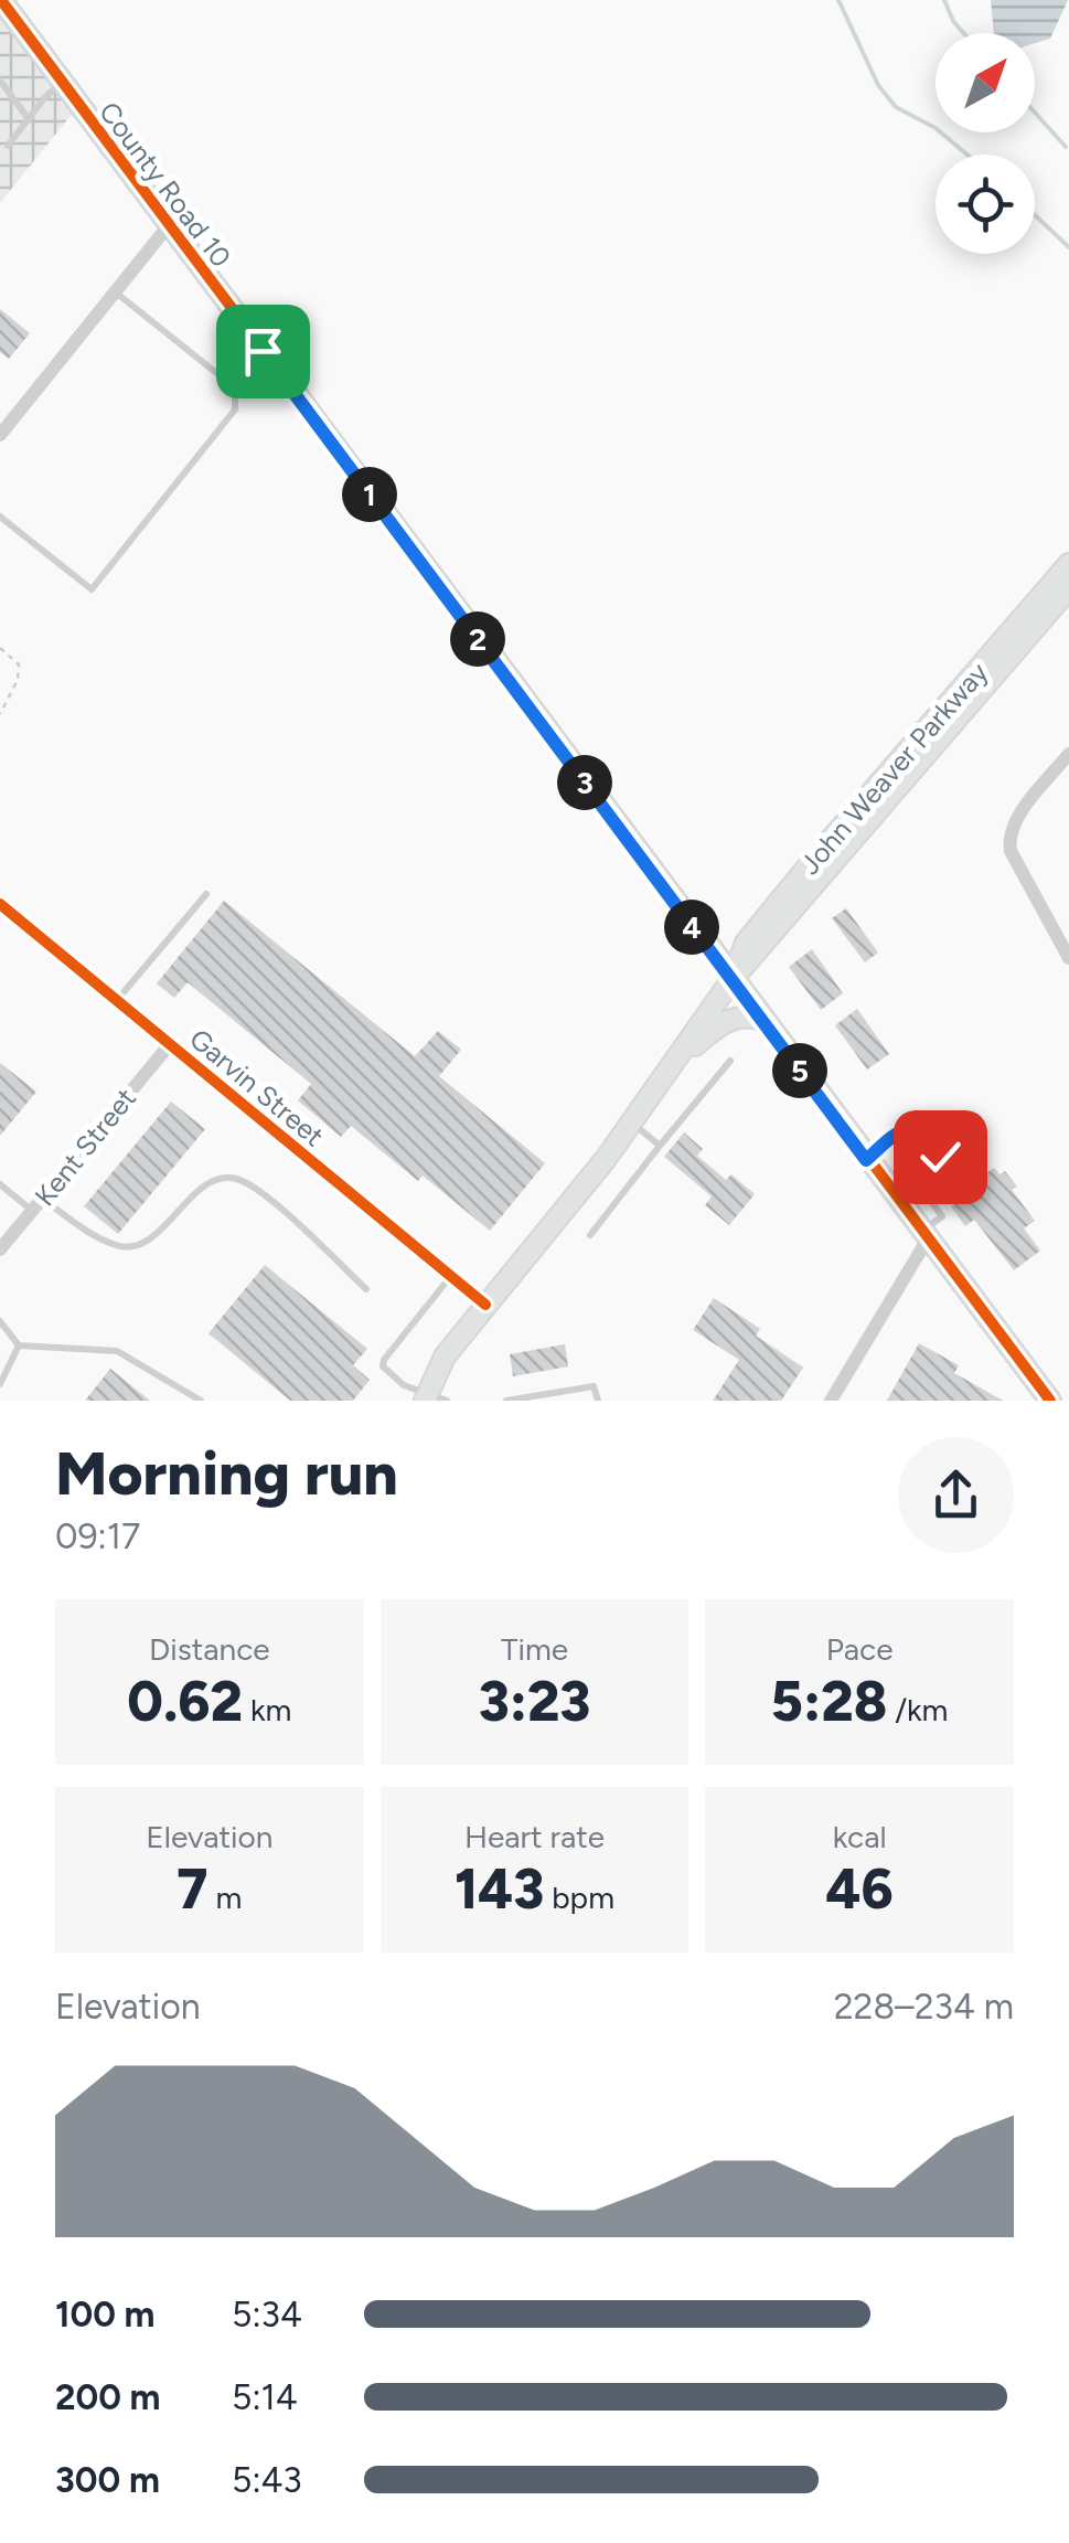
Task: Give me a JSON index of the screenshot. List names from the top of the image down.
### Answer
{
  "streets": {
    "street": [
      "County Road 10",
      "John Weaver Parkway",
      "Garvin Street",
      "Kent Street"
    ]
  },
  "crossings": [
    ["County Road 10", "John Weaver Parkway"],
    ["John Weaver Parkway", "Garvin Street"],
    ["Garvin Street", "Kent Street"]
  ],
  "north": "top right",
  "page": {
    "pins": [
      "1",
      "2",
      "3",
      "4",
      "5"
    ],
    "heading": ["Morning run", "09:17"],
    "stats": [
      ["Distance", "0.62 km"],
      ["Time", "3:23"],
      ["Pace", "5:28 /km"],
      ["Elevation", "7 m"],
      ["Heart rate", "143 bpm"],
      ["kcal", "46"]
    ],
    "chart": ["Elevation", "228–234 m"],
    "list": [
      {
        "name": "100 m",
        "note": "5:34"
      },
      {
        "name": "200 m",
        "note": "5:14"
      },
      {
        "name": "300 m",
        "note": "5:43"
      }
    ]
  }
}
